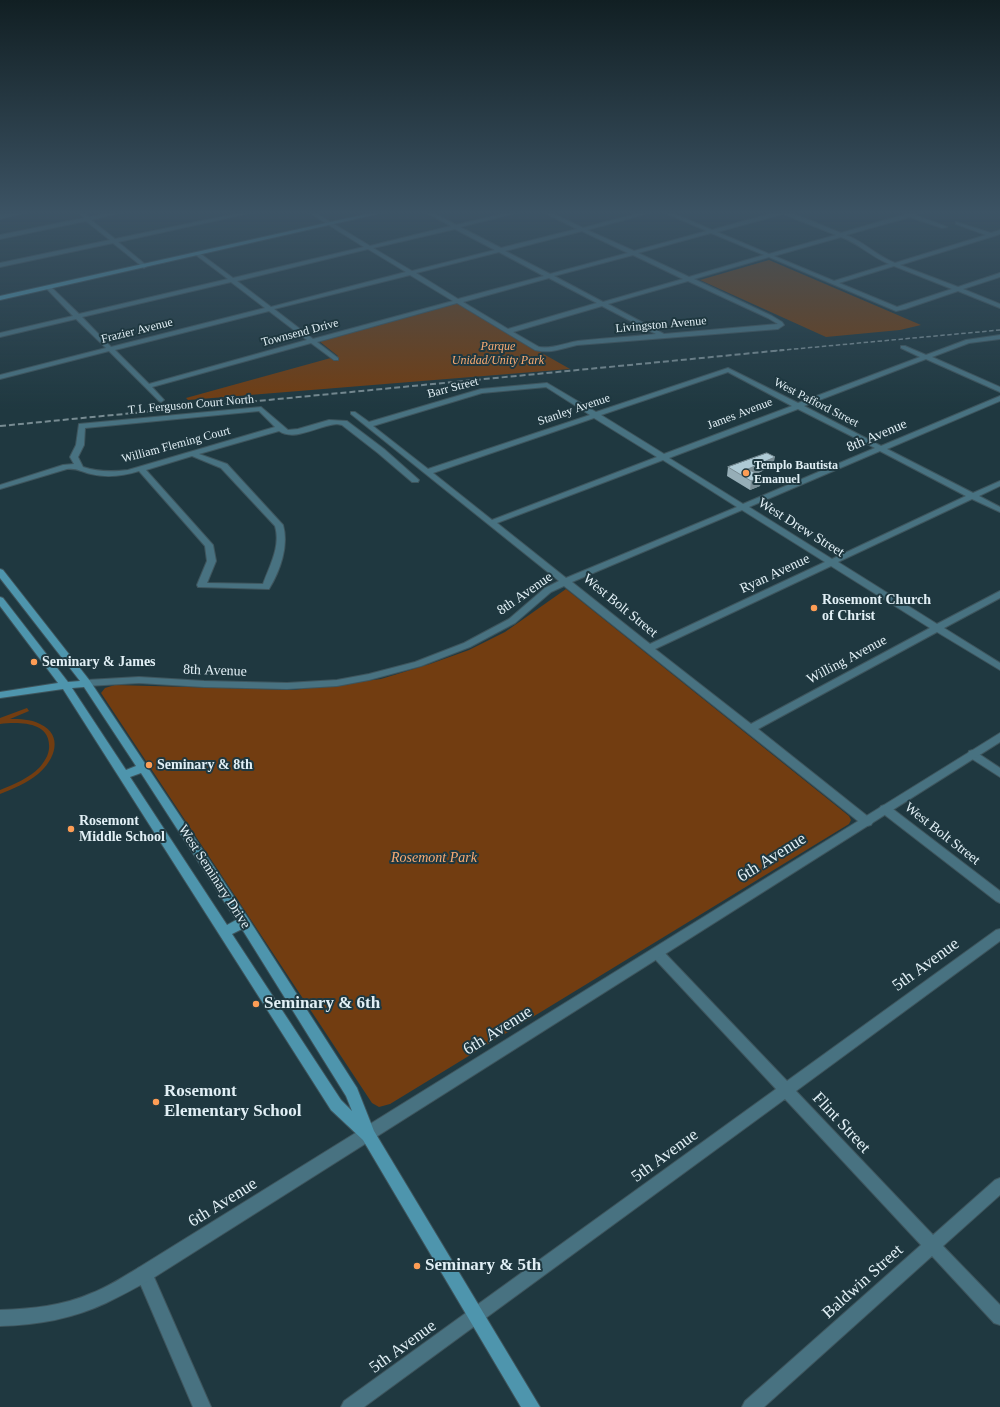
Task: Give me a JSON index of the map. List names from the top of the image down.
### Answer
{
  "streets": {
    "main road": ["West Seminary Drive"],
    "street": [
      "Livingston Avenue",
      "Frazier Avenue",
      "Townsend Drive",
      "Barr Street",
      "West Pafford Street",
      "T L Ferguson Court North",
      "Stanley Avenue",
      "James Avenue",
      "8th Avenue",
      "William Fleming Court",
      "West Drew Street",
      "Ryan Avenue",
      "West Bolt Street",
      "Willing Avenue",
      "6th Avenue",
      "5th Avenue",
      "Flint Street",
      "Baldwin Street"
    ]
  },
  "crossings": [
    ["Barr Street", "West Drew Street"],
    ["Barr Street", "West Bolt Street"],
    ["West Pafford Street", "Stanley Avenue"],
    ["West Pafford Street", "James Avenue"],
    ["West Pafford Street", "8th Avenue"],
    ["West Pafford Street", "Ryan Avenue"],
    ["T L Ferguson Court North", "William Fleming Court"],
    ["Stanley Avenue", "West Drew Street"],
    ["Stanley Avenue", "West Bolt Street"],
    ["James Avenue", "West Drew Street"],
    ["James Avenue", "West Bolt Street"],
    ["8th Avenue", "West Drew Street"],
    ["8th Avenue", "West Bolt Street"],
    ["8th Avenue", "West Seminary Drive"],
    ["West Drew Street", "Ryan Avenue"],
    ["West Drew Street", "Willing Avenue"],
    ["Ryan Avenue", "West Bolt Street"],
    ["West Bolt Street", "Willing Avenue"],
    ["West Bolt Street", "6th Avenue"],
    ["6th Avenue", "West Seminary Drive"],
    ["6th Avenue", "Flint Street"],
    ["West Seminary Drive", "5th Avenue"],
    ["5th Avenue", "Flint Street"],
    ["Flint Street", "Baldwin Street"]
  ],
  "parks": ["Parque Unidad/Unity Park", "Rosemont Park"],
  "places": [
    "Templo Bautista Emanuel",
    "Rosemont Church of Christ",
    "Seminary & James",
    "Seminary & 8th",
    "Rosemont Middle School",
    "Seminary & 6th",
    "Rosemont Elementary School",
    "Seminary & 5th"
  ]
}
